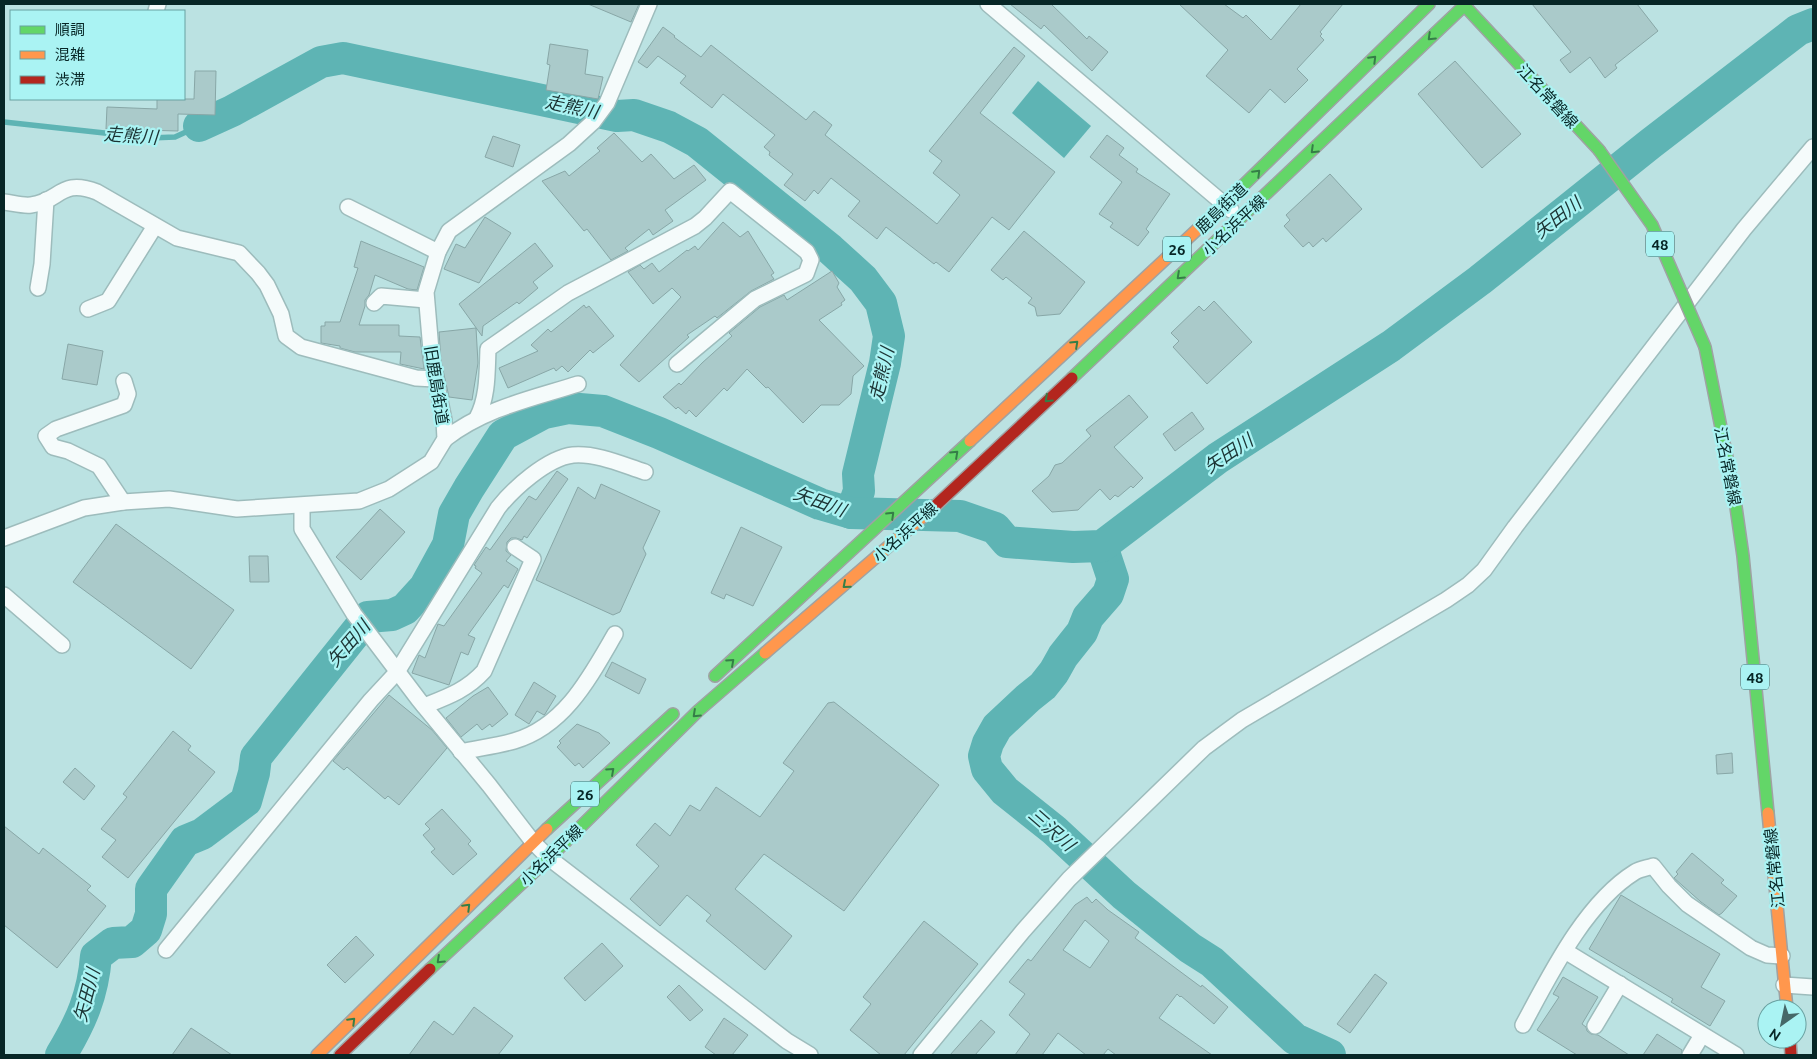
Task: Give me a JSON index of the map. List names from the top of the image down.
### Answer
{
  "streets": {
    "main road": [
      "江名常磐線",
      "鹿島街道",
      "小名浜平線",
      "48",
      "26"
    ],
    "street": ["旧鹿島街道"]
  },
  "crossings": [
    ["江名常磐線", "小名浜平線"],
    ["鹿島街道", "小名浜平線"]
  ],
  "one_way": ["鹿島街道"],
  "water": ["走熊川", "矢田川", "三沢川"],
  "legend": ["順調", "混雑", "渋滞"],
  "north": "bottom left"
}
